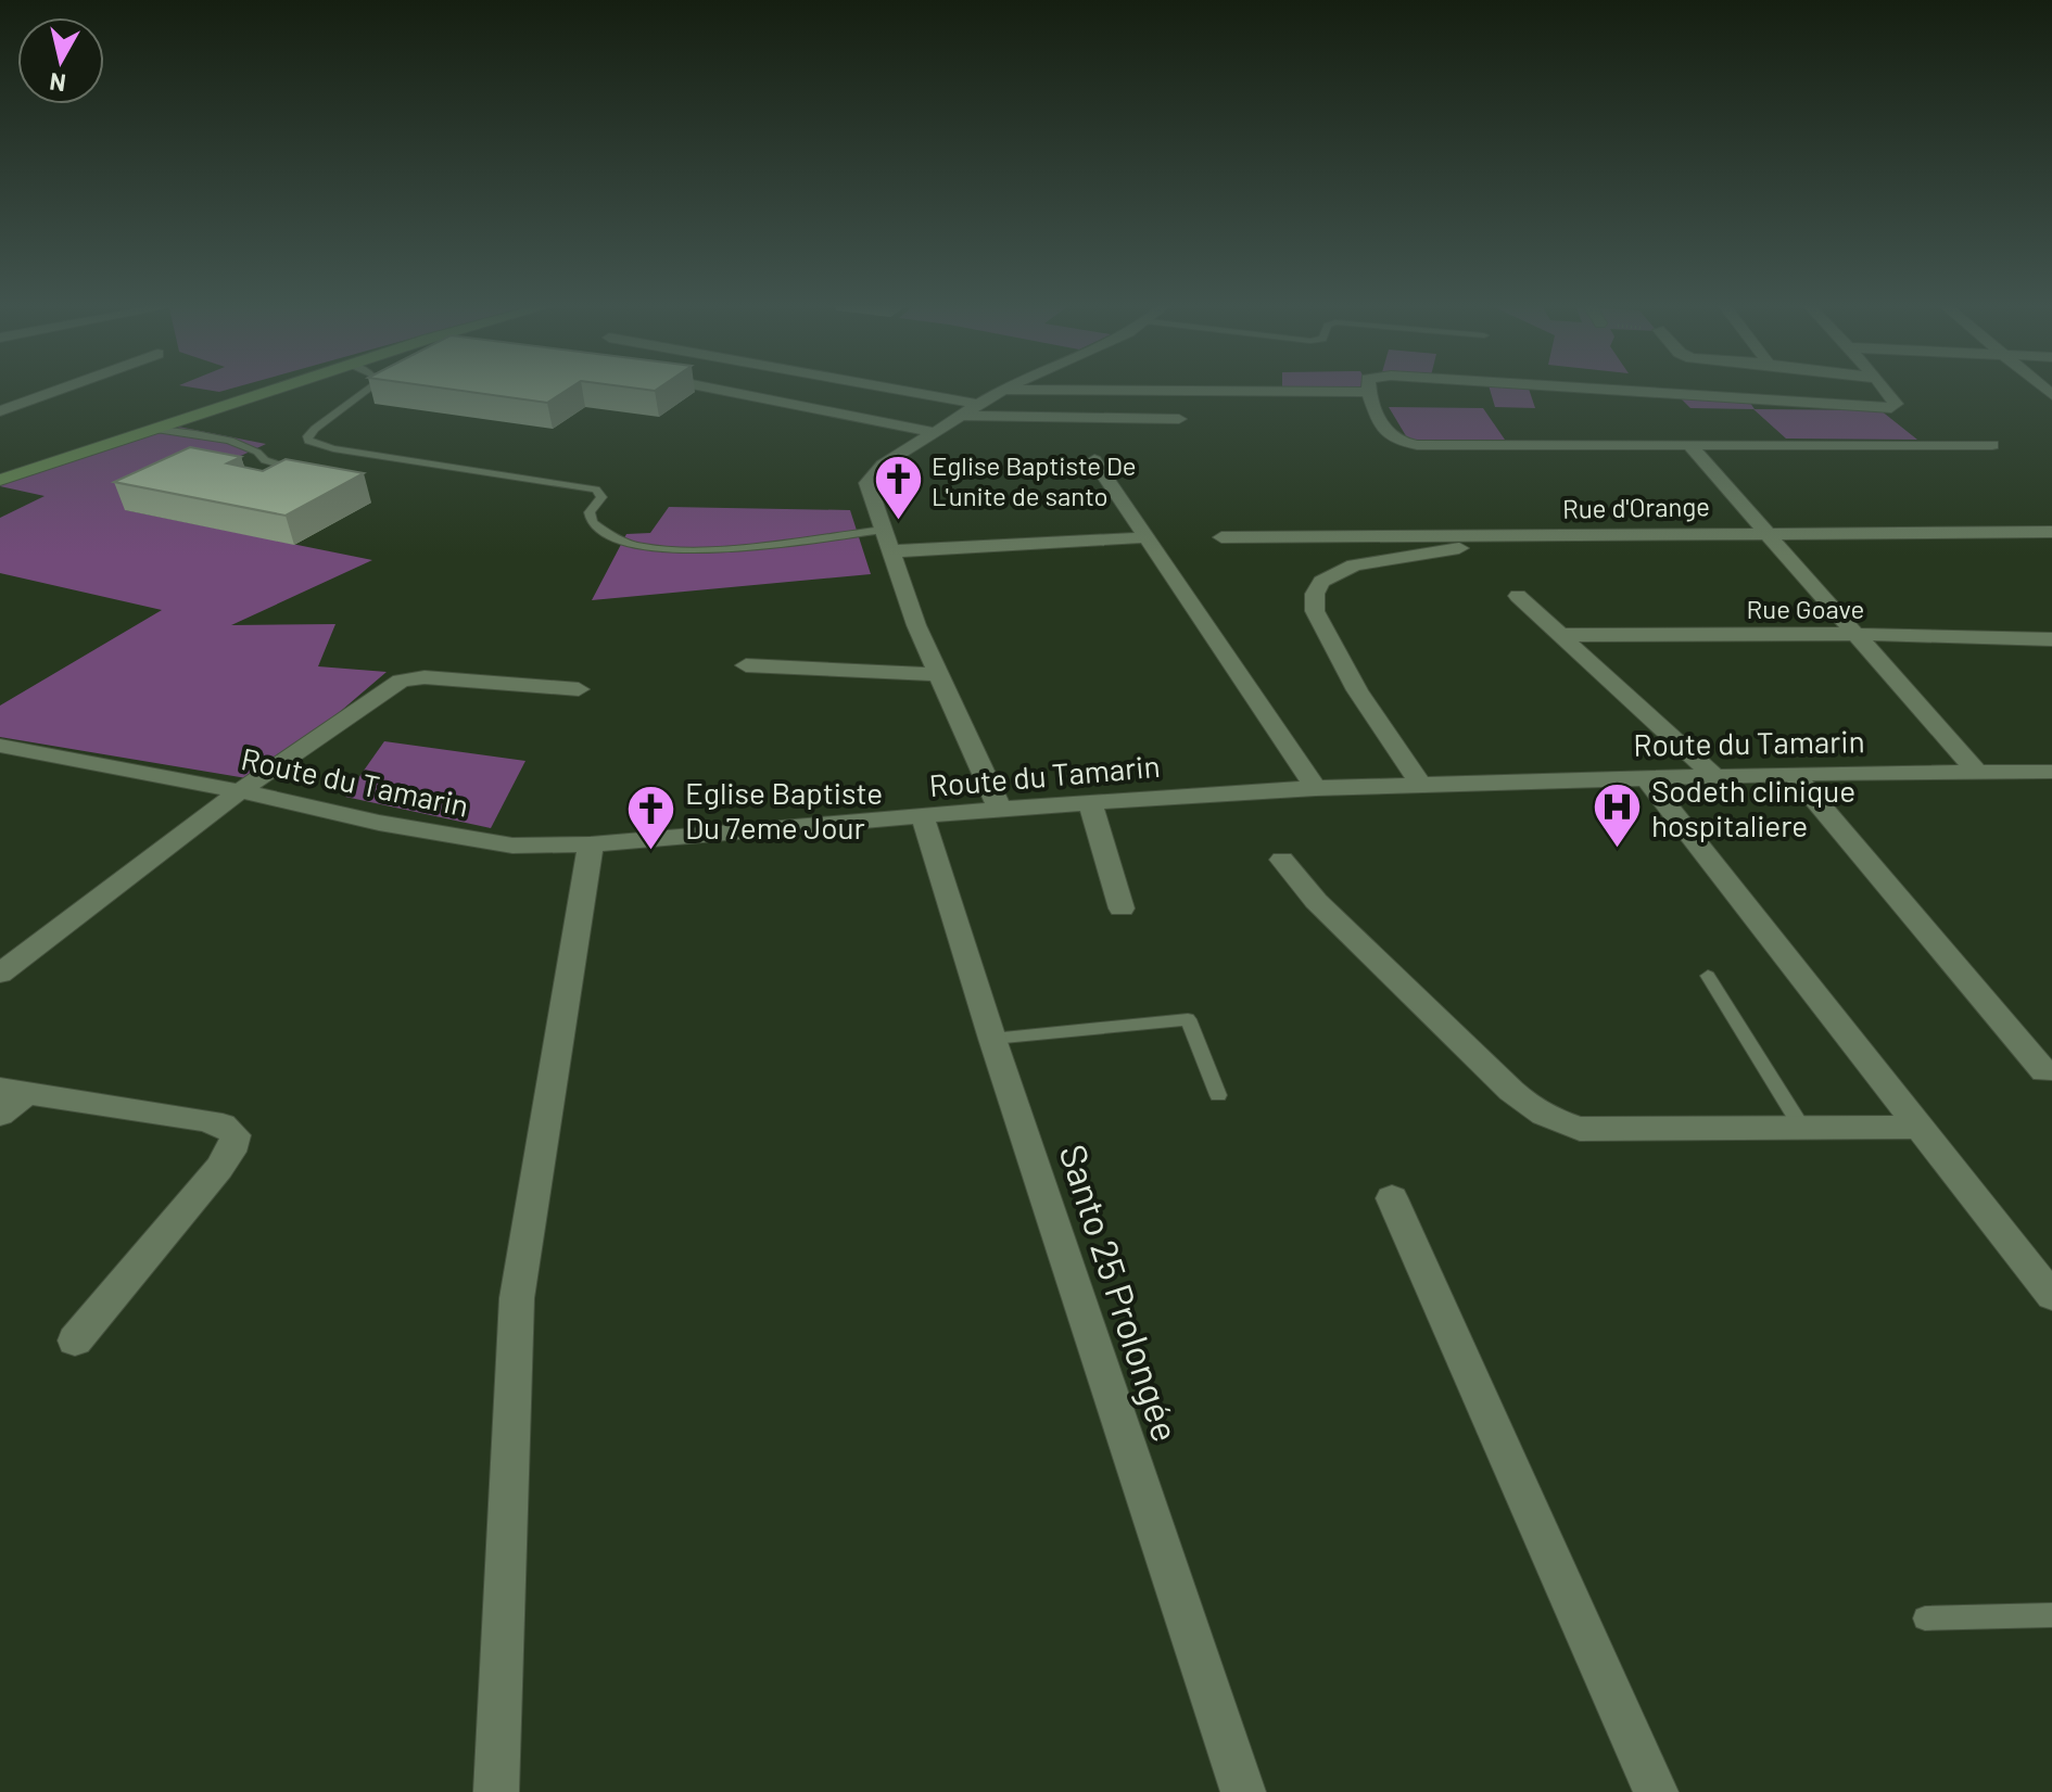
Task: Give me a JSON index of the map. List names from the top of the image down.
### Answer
{
  "streets": {
    "street": [
      "Rue d'Orange",
      "Rue Goave",
      "Route du Tamarin",
      "Santo 25 Prolongée"
    ]
  },
  "crossings": [
    ["Route du Tamarin", "Santo 25 Prolongée"]
  ],
  "places": {
    "church": ["Eglise Baptiste De L'unite de santo", "Eglise Baptiste Du 7eme Jour"],
    "hospital": ["Sodeth clinique hospitaliere"]
  },
  "north": "bottom"
}
